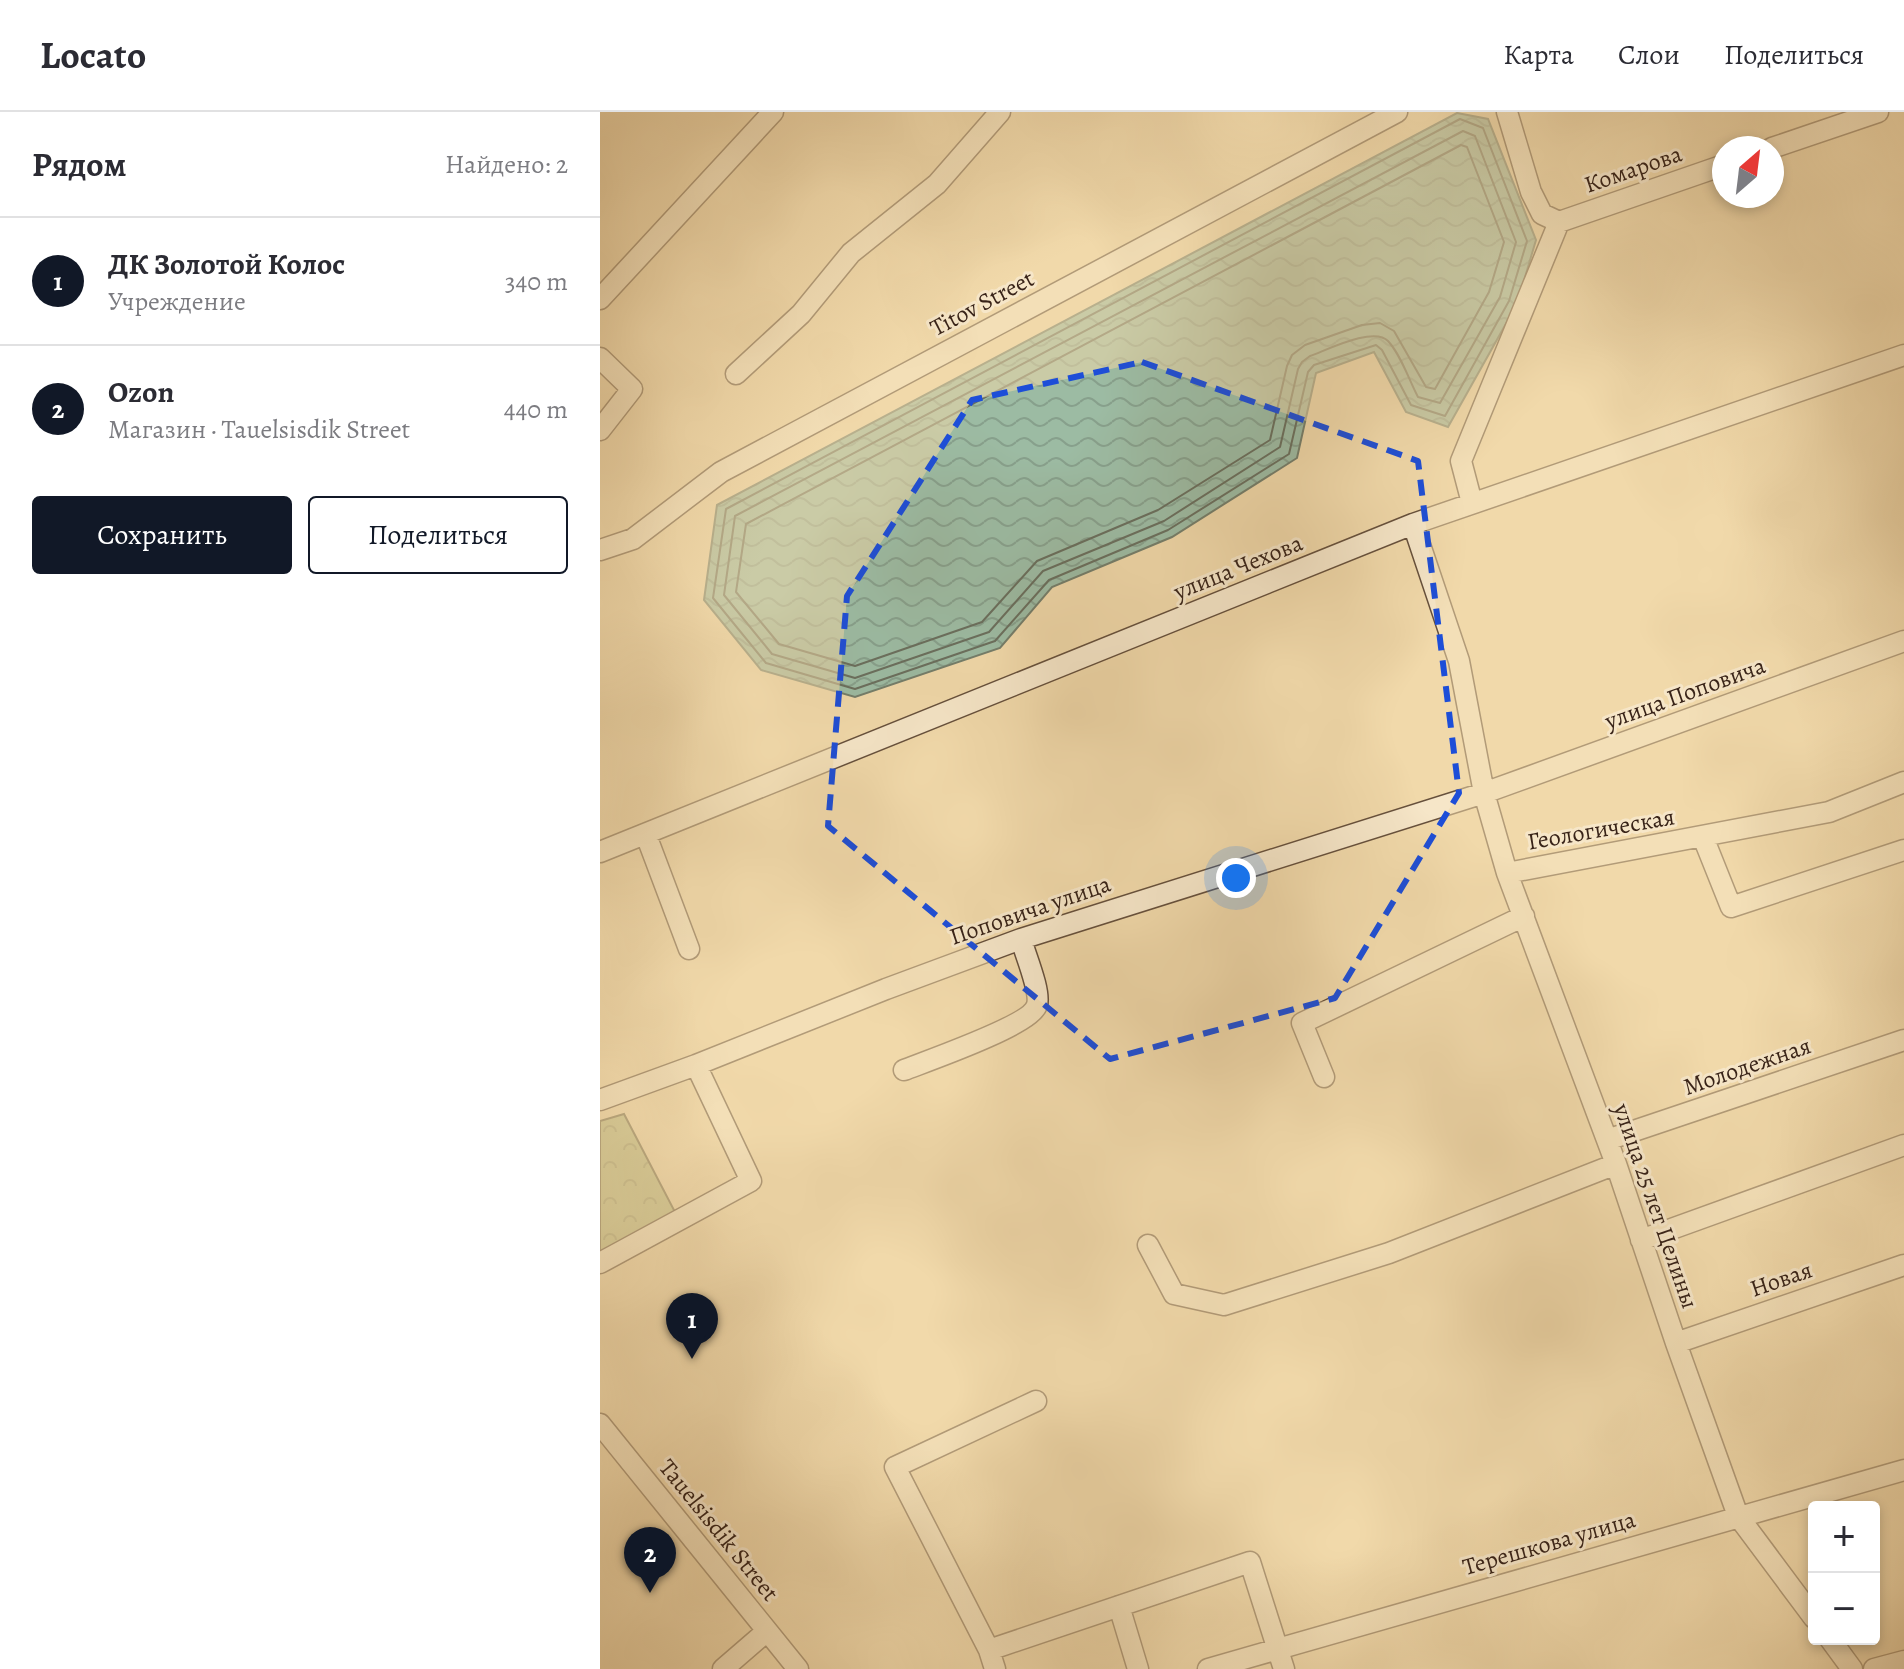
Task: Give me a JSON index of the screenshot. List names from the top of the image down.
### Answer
{
  "streets": {
    "street": [
      "Комарова",
      "Titov Street",
      "улица Чехова",
      "улица Поповича",
      "Геологическая",
      "Поповича улица",
      "Молодежная",
      "улица 25 лет Целины",
      "Новая",
      "Tauelsisdik Street",
      "Терешкова улица"
    ]
  },
  "crossings": [
    ["улица Чехова", "улица 25 лет Целины"],
    ["улица Поповича", "Поповича улица"],
    ["улица Поповича", "улица 25 лет Целины"],
    ["Геологическая", "улица 25 лет Целины"],
    ["Поповича улица", "улица 25 лет Целины"],
    ["Молодежная", "улица 25 лет Целины"],
    ["улица 25 лет Целины", "Новая"],
    ["улица 25 лет Целины", "Терешкова улица"]
  ],
  "north": "top right",
  "page": {
    "header": "Locato",
    "nav": ["Карта", "Слои", "Поделиться"],
    "heading": ["Рядом", "Найдено: 2"],
    "list": [
      {
        "mark": "1",
        "name": "ДК Золотой Колос",
        "note": "Учреждение",
        "value": "340 m"
      },
      {
        "mark": "2",
        "name": "Ozon",
        "note": "Магазин · Tauelsisdik Street",
        "value": "440 m"
      }
    ],
    "buttons": ["Сохранить", "Поделиться"],
    "pins": ["1", "2"],
    "map_buttons": ["+", "−"]
  }
}
